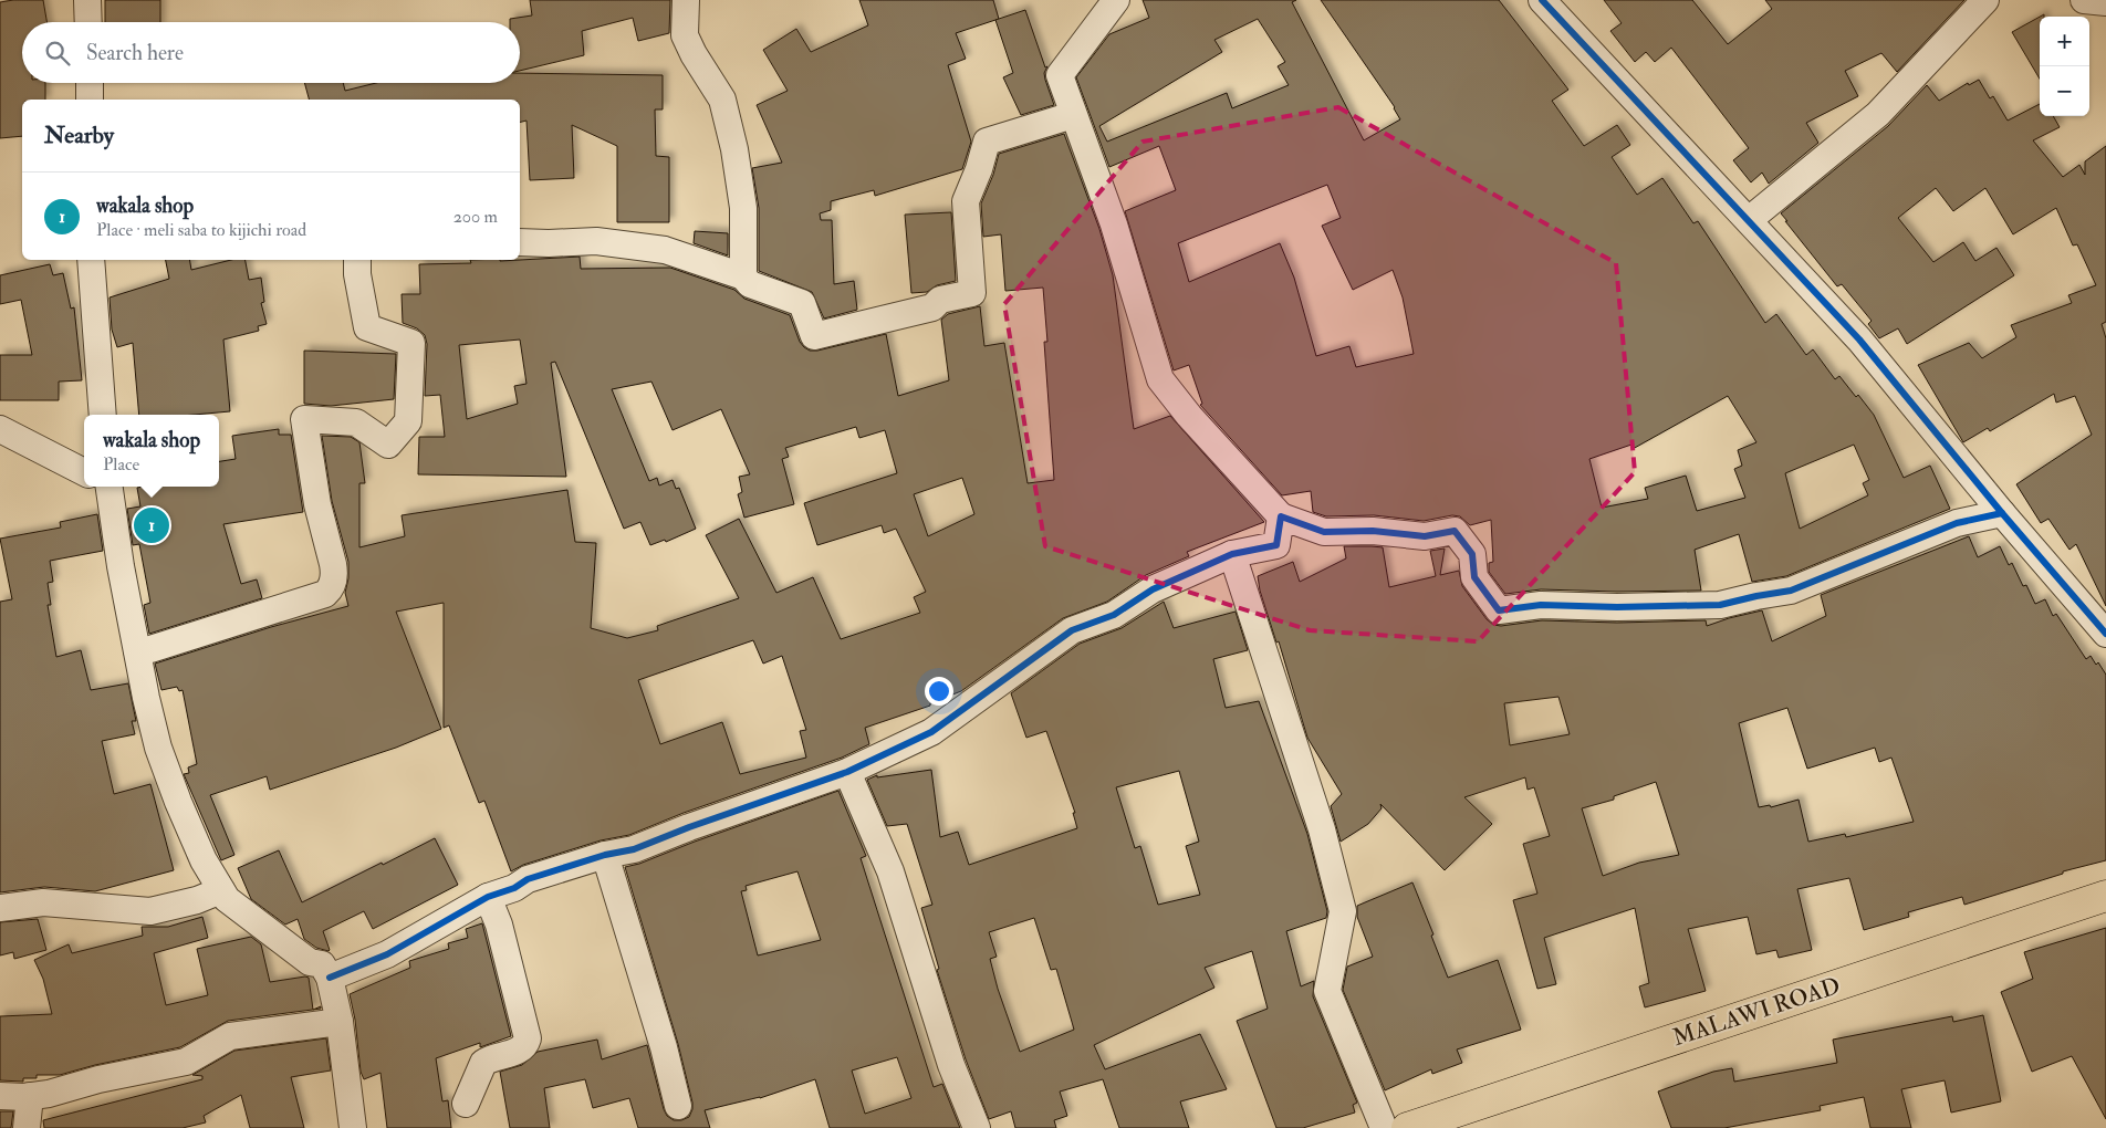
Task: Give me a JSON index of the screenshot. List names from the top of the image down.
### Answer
{
  "streets": {
    "main road": ["MALAWI ROAD"]
  },
  "page": {
    "map_buttons": ["+", "−"],
    "search": "Search here",
    "heading": "Nearby",
    "list": [
      {
        "mark": "1",
        "name": "wakala shop",
        "note": "Place · meli saba to kijichi road",
        "value": "200 m"
      }
    ],
    "popup": ["wakala shop", "Place"],
    "pins": "1"
  }
}
